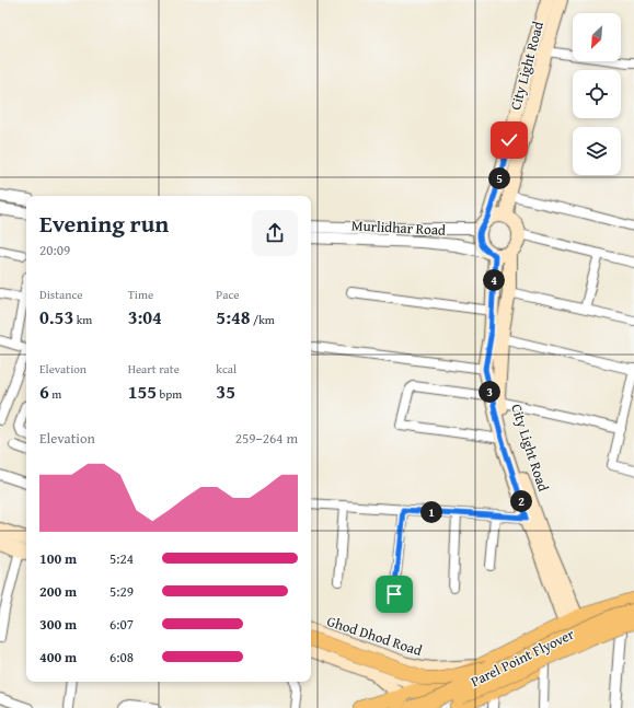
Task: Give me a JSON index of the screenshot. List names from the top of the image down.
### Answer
{
  "streets": {
    "main road": ["City Light Road", "Ghod Dhod Road", "Parel Point Flyover"],
    "street": ["Murlidhar Road"]
  },
  "crossings": [
    ["City Light Road", "Murlidhar Road"]
  ],
  "north": "bottom left",
  "page": {
    "pins": [
      "5",
      "4",
      "3",
      "2",
      "1"
    ],
    "heading": ["Evening run", "20:09"],
    "stats": [
      ["Distance", "0.53 km"],
      ["Time", "3:04"],
      ["Pace", "5:48 /km"],
      ["Elevation", "6 m"],
      ["Heart rate", "155 bpm"],
      ["kcal", "35"]
    ],
    "chart": ["Elevation", "259–264 m"],
    "list": [
      {
        "name": "100 m",
        "note": "5:24"
      },
      {
        "name": "200 m",
        "note": "5:29"
      },
      {
        "name": "300 m",
        "note": "6:07"
      },
      {
        "name": "400 m",
        "note": "6:08"
      }
    ]
  }
}
